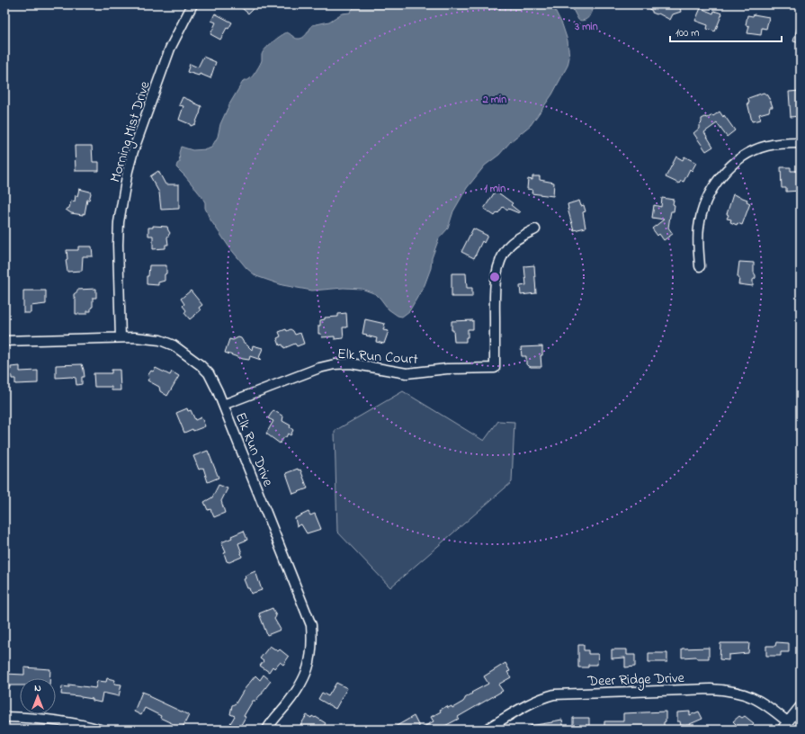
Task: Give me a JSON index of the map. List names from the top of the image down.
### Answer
{
  "streets": {
    "street": [
      "Morning Mist Drive",
      "Elk Run Court",
      "Elk Run Drive",
      "Deer Ridge Drive"
    ]
  },
  "crossings": [
    ["Morning Mist Drive", "Elk Run Drive"],
    ["Elk Run Court", "Elk Run Drive"]
  ],
  "scale_bar": "100 m",
  "north": "top",
  "rings": ["3 min", "2 min", "1 min"]
}
